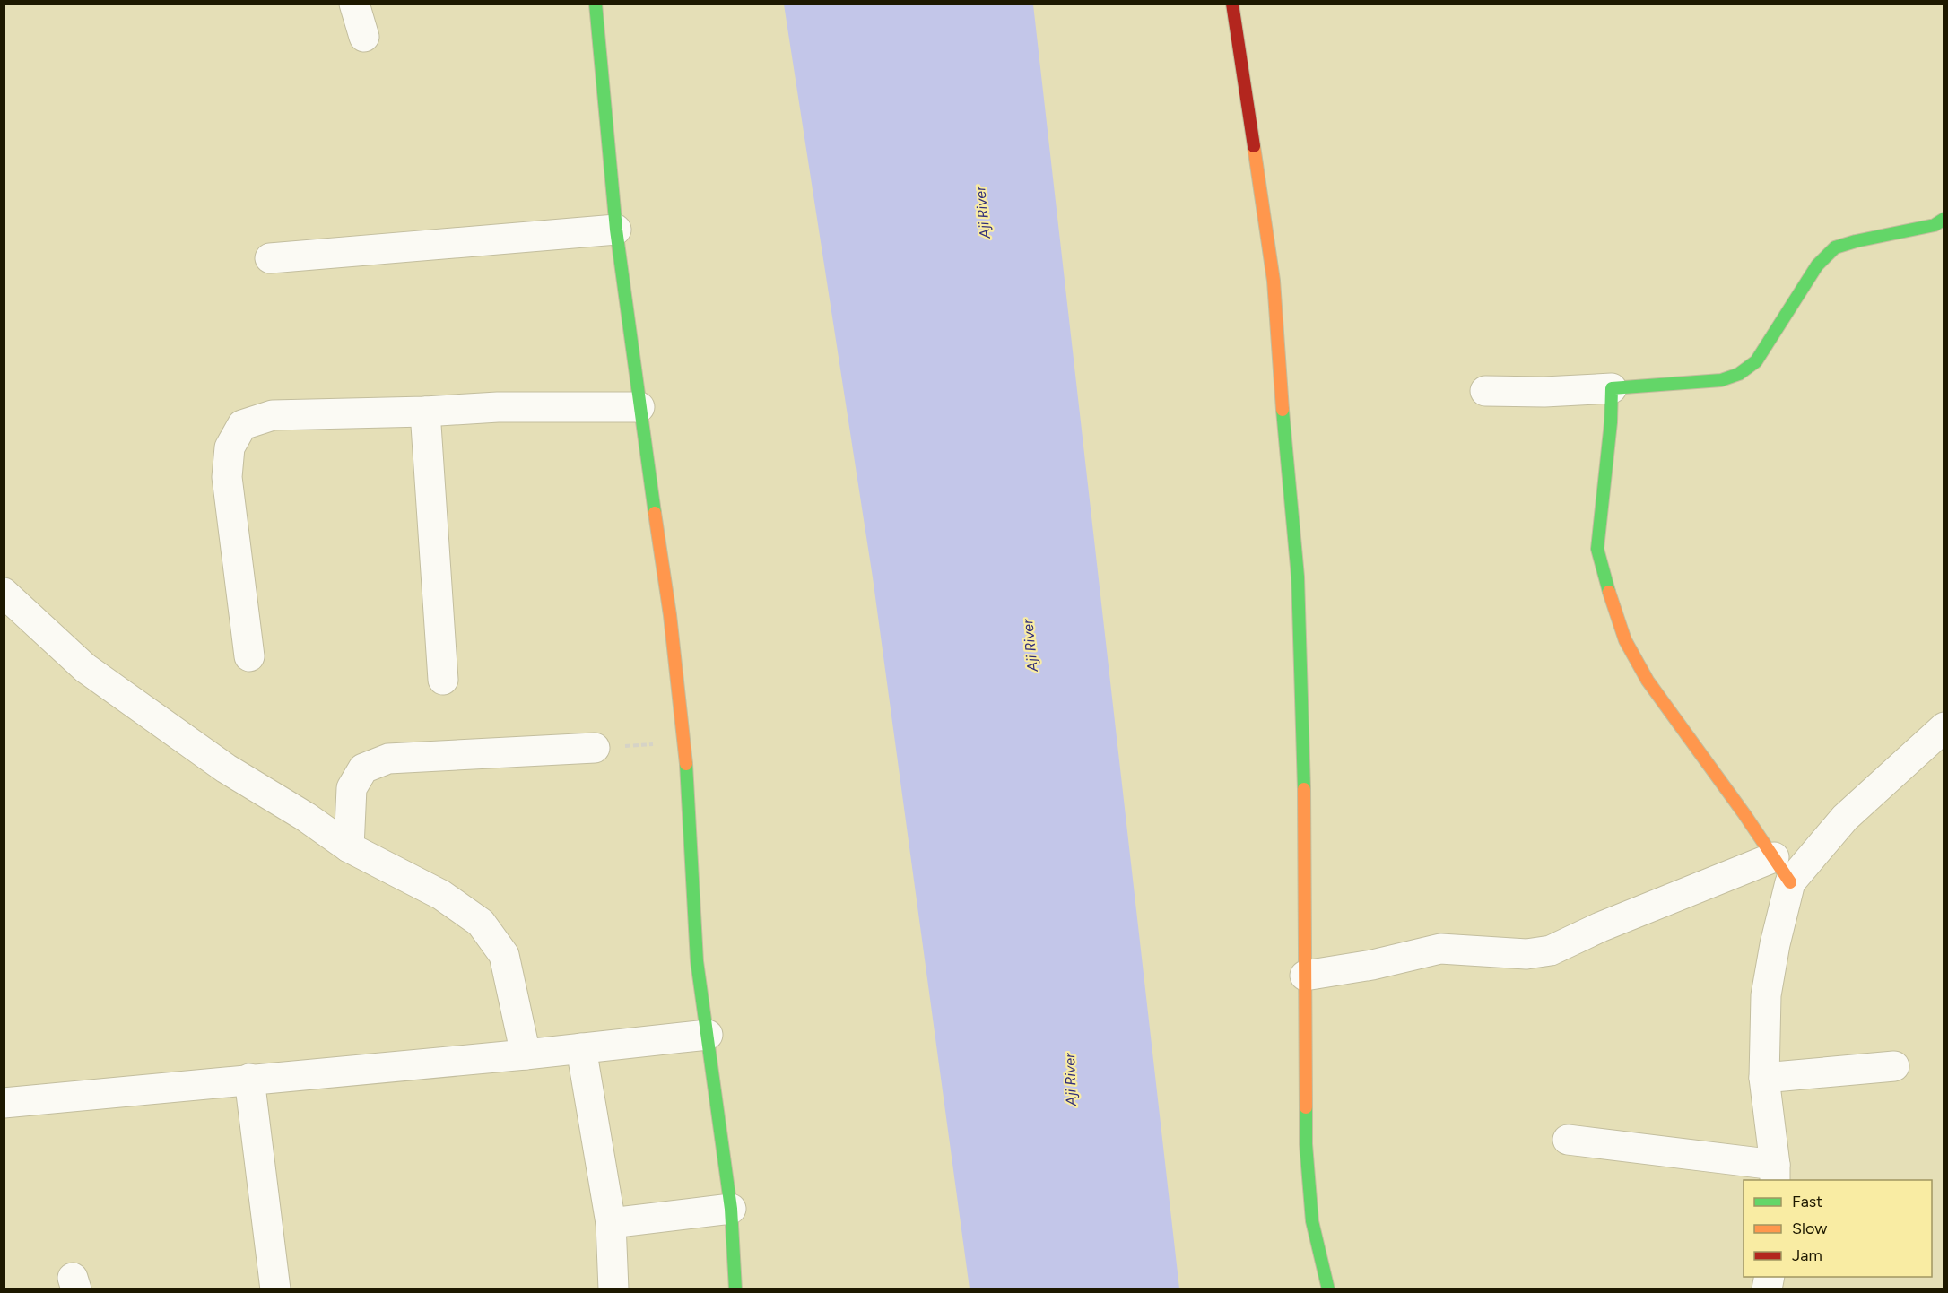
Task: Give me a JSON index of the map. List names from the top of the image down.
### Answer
{
  "water": ["Aji River"],
  "legend": ["Fast", "Slow", "Jam"]
}
